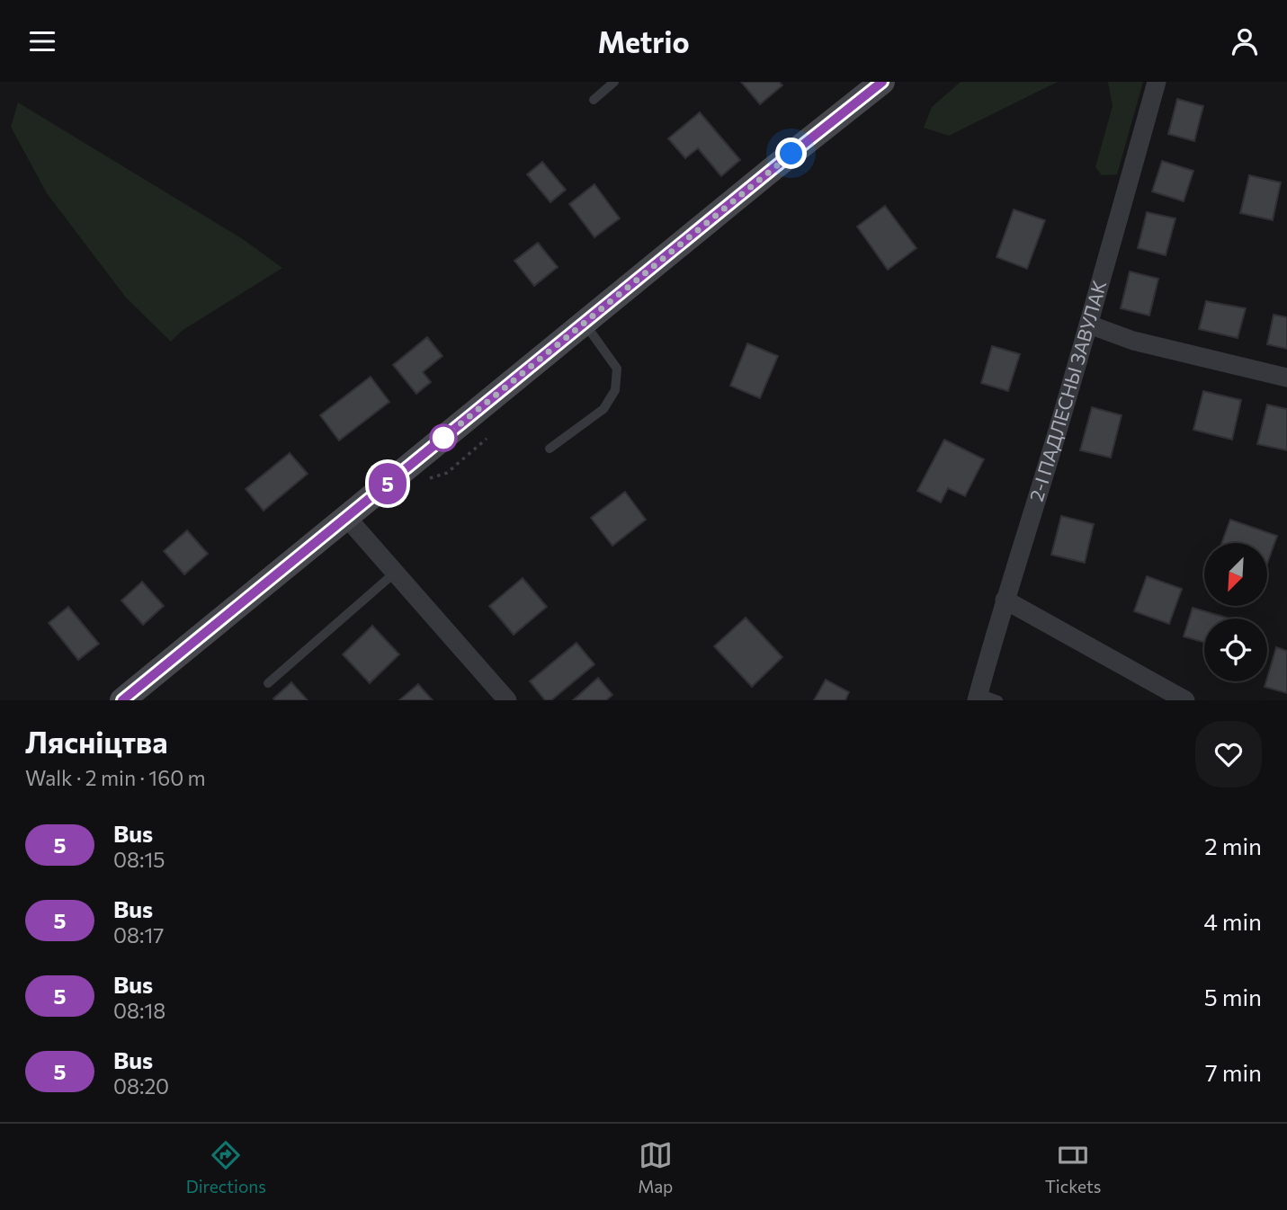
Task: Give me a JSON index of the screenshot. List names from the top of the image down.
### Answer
{
  "streets": {
    "street": ["2-І ПАДЛЕСНЫ ЗАВУЛАК"]
  },
  "lines": ["bus line 5"],
  "north": "bottom left",
  "page": {
    "header": "Metrio",
    "on_map": "5",
    "heading": ["Лясніцтва", "Walk · 2 min · 160 m"],
    "list": [
      {
        "mark": "5",
        "name": "Bus",
        "note": "08:15",
        "value": "2 min"
      },
      {
        "mark": "5",
        "name": "Bus",
        "note": "08:17",
        "value": "4 min"
      },
      {
        "mark": "5",
        "name": "Bus",
        "note": "08:18",
        "value": "5 min"
      },
      {
        "mark": "5",
        "name": "Bus",
        "note": "08:20",
        "value": "7 min"
      }
    ],
    "tabs": ["Directions", "Map", "Tickets"]
  }
}
